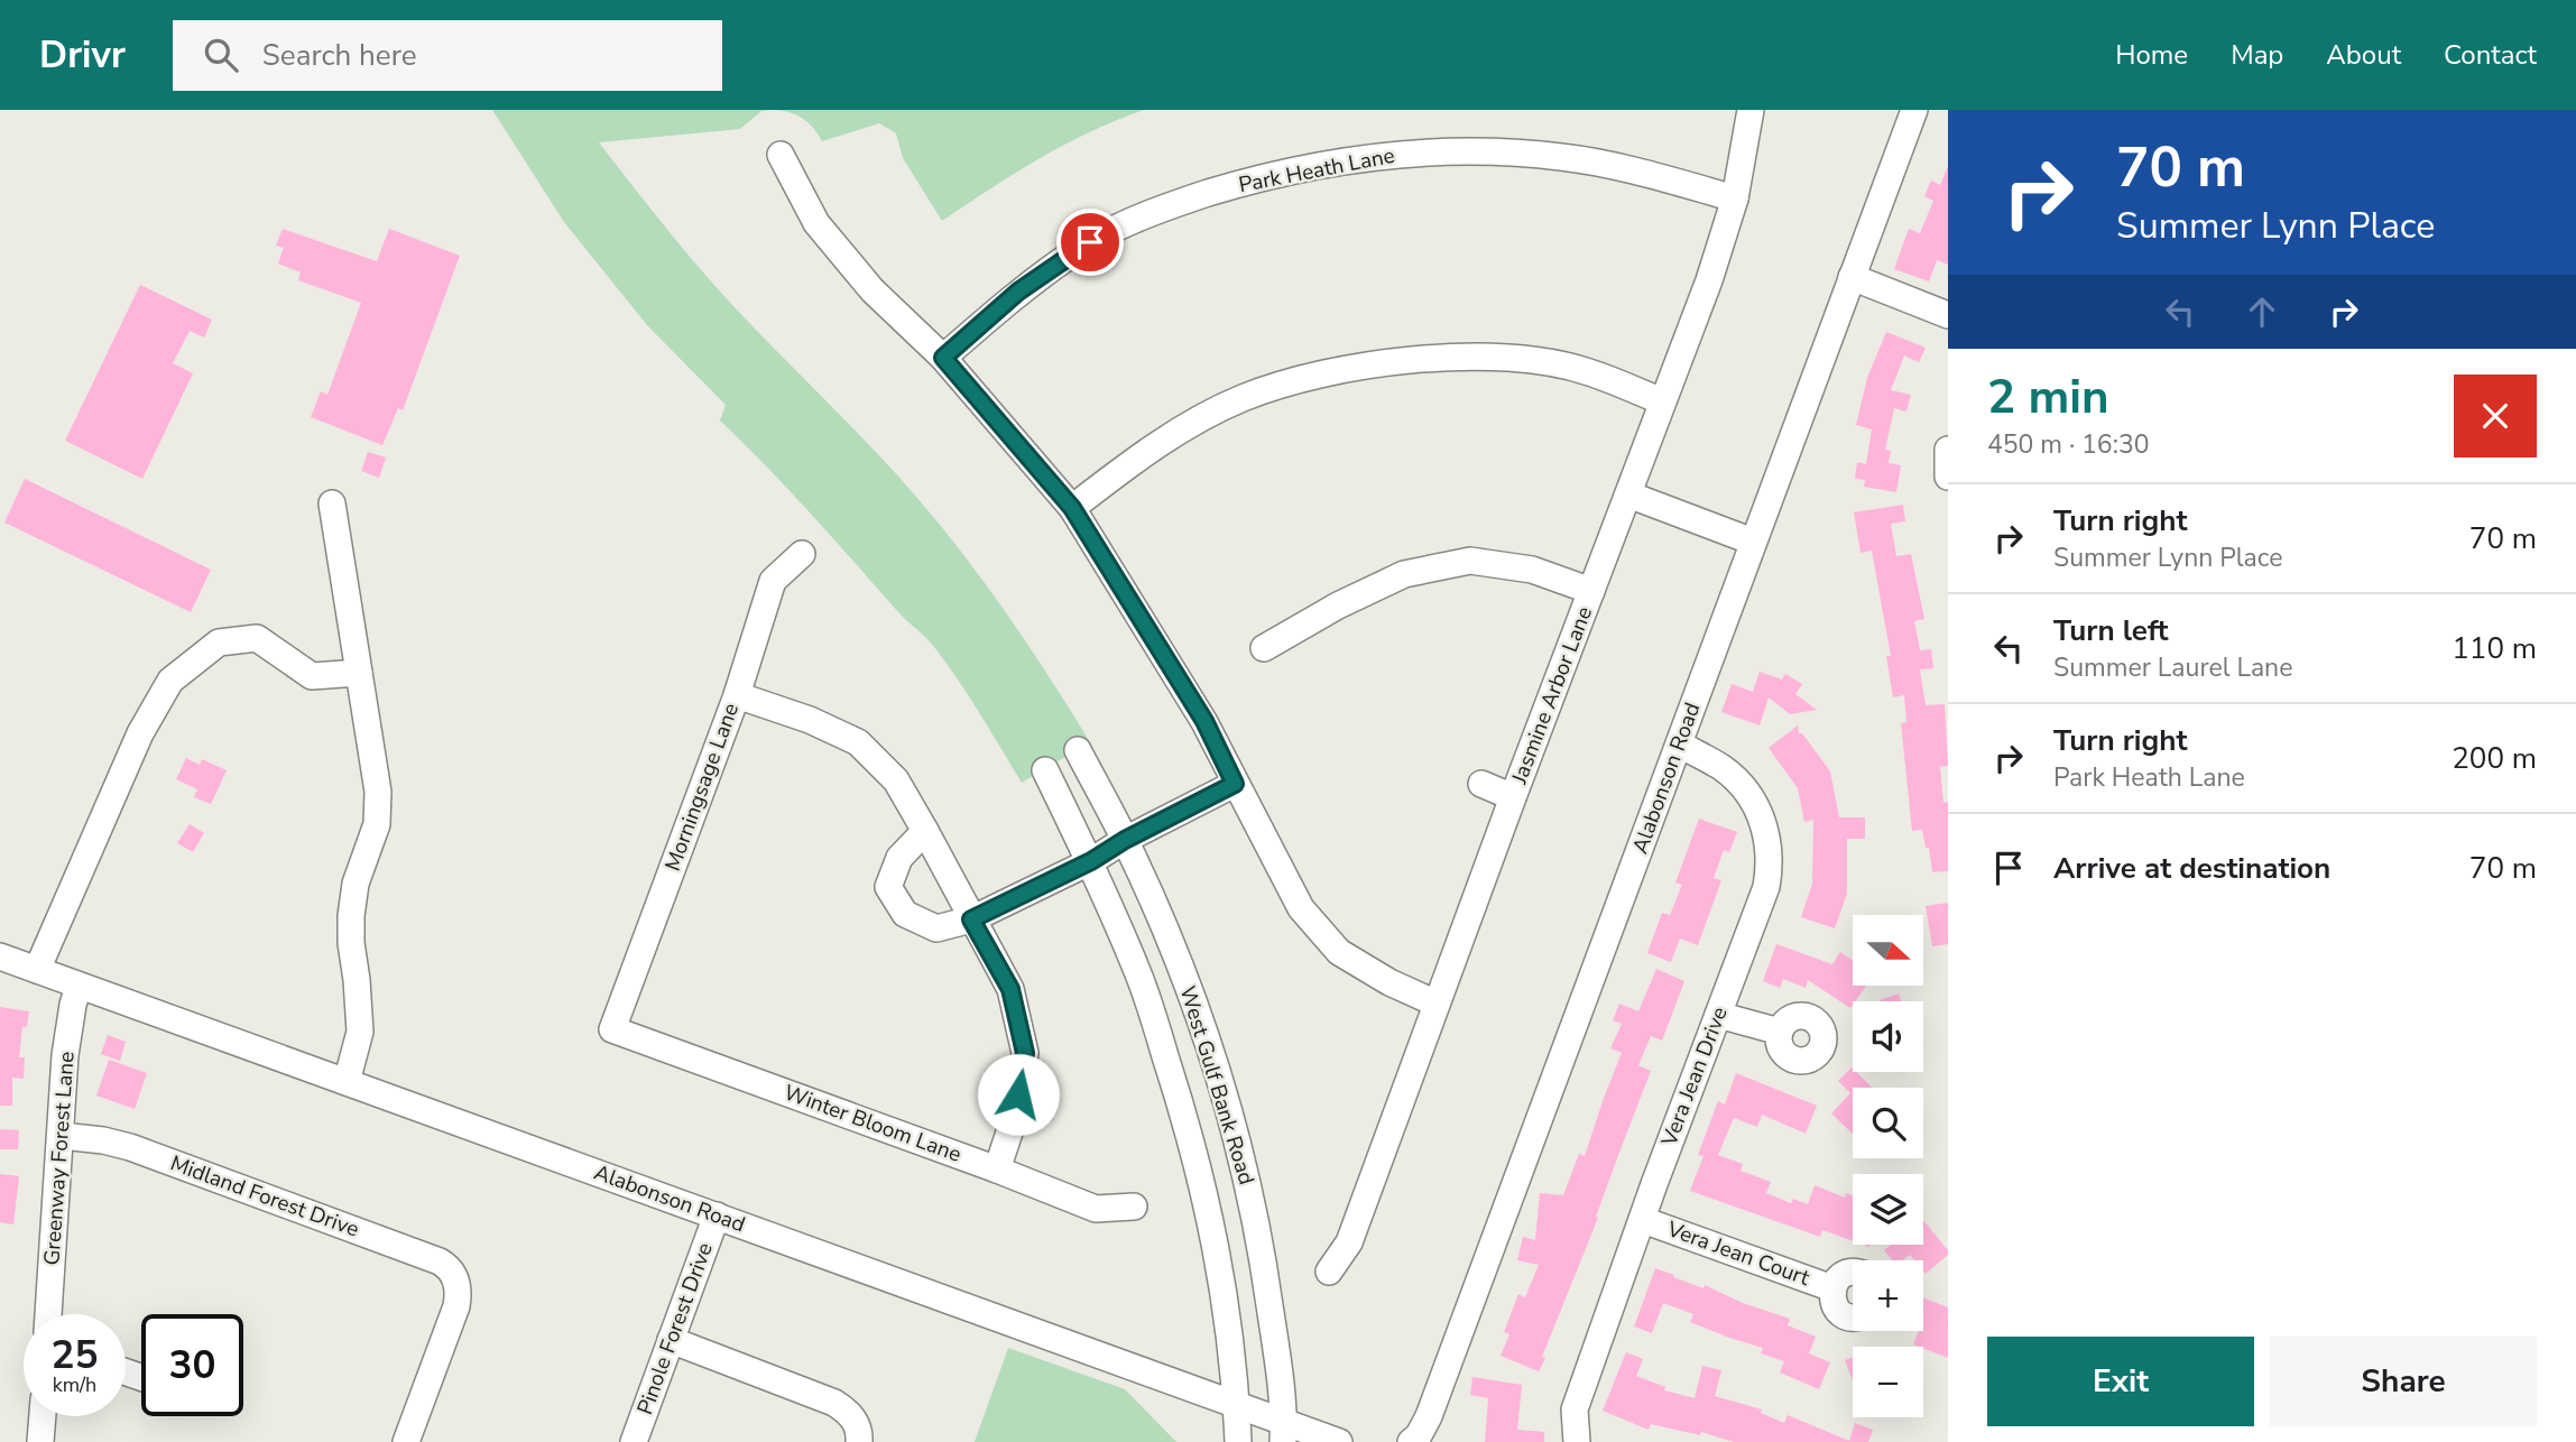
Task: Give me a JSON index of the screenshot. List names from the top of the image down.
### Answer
{
  "streets": {
    "street": [
      "Park Heath Lane",
      "Jasmine Arbor Lane",
      "Alabonson Road",
      "Morningsage Lane",
      "Vera Jean Drive",
      "West Gulf Bank Road",
      "Winter Bloom Lane",
      "Greenway Forest Lane",
      "Midland Forest Drive",
      "Vera Jean Court",
      "Pinole Forest Drive"
    ]
  },
  "crossings": [
    ["Park Heath Lane", "Jasmine Arbor Lane"],
    ["Alabonson Road", "Vera Jean Drive"],
    ["Alabonson Road", "West Gulf Bank Road"],
    ["Alabonson Road", "Greenway Forest Lane"],
    ["Alabonson Road", "Pinole Forest Drive"],
    ["Morningsage Lane", "Winter Bloom Lane"],
    ["Vera Jean Drive", "Vera Jean Court"],
    ["Greenway Forest Lane", "Midland Forest Drive"]
  ],
  "north": "right",
  "page": {
    "header": "Drivr",
    "search": "Search here",
    "nav": [
      "Home",
      "Map",
      "About",
      "Contact"
    ],
    "turn": ["70 m", "Summer Lynn Place"],
    "heading": ["2 min", "450 m · 16:30"],
    "list": [
      {
        "name": "Turn right",
        "note": "Summer Lynn Place",
        "value": "70 m"
      },
      {
        "name": "Turn left",
        "note": "Summer Laurel Lane",
        "value": "110 m"
      },
      {
        "name": "Turn right",
        "note": "Park Heath Lane",
        "value": "200 m"
      },
      {
        "name": "Arrive at destination",
        "value": "70 m"
      }
    ],
    "map_buttons": ["+", "−"],
    "speed": "25 km/h",
    "limit": "30",
    "buttons": ["Exit", "Share"]
  }
}
